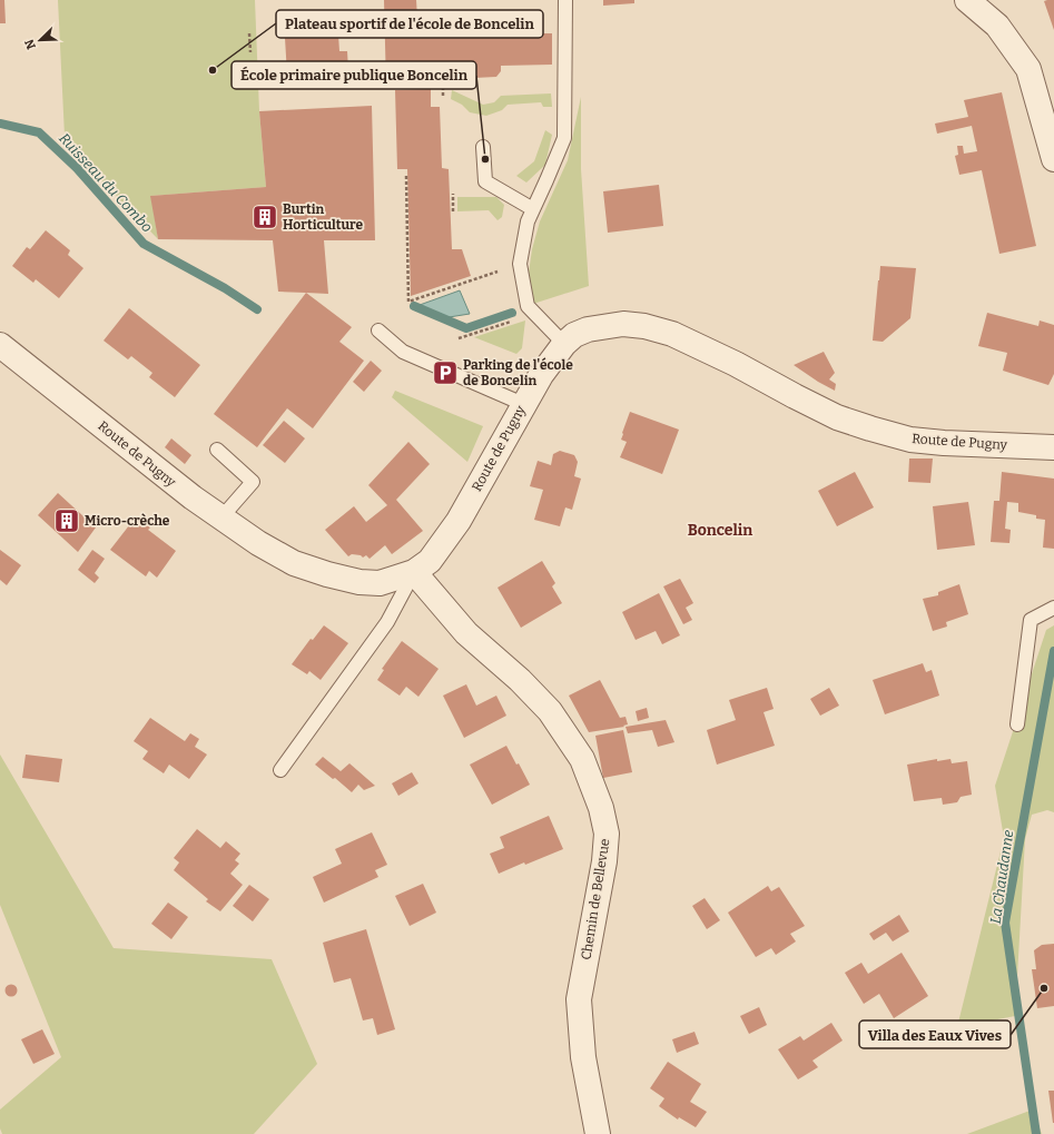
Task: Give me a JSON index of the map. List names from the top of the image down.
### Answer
{
  "streets": {
    "street": ["Route de Pugny", "Chemin de Bellevue"]
  },
  "crossings": [
    ["Route de Pugny", "Chemin de Bellevue"]
  ],
  "districts": ["Boncelin"],
  "water": ["Ruisseau du Combo", "La Chaudanne"],
  "places": {
    "other": ["Plateau sportif de l'école de Boncelin", "École primaire publique Boncelin", "Villa des Eaux Vives"],
    "building": ["Burtin Horticulture", "Micro-crèche"],
    "parking": ["Parking de l'école de Boncelin"]
  },
  "north": "bottom left"
}
